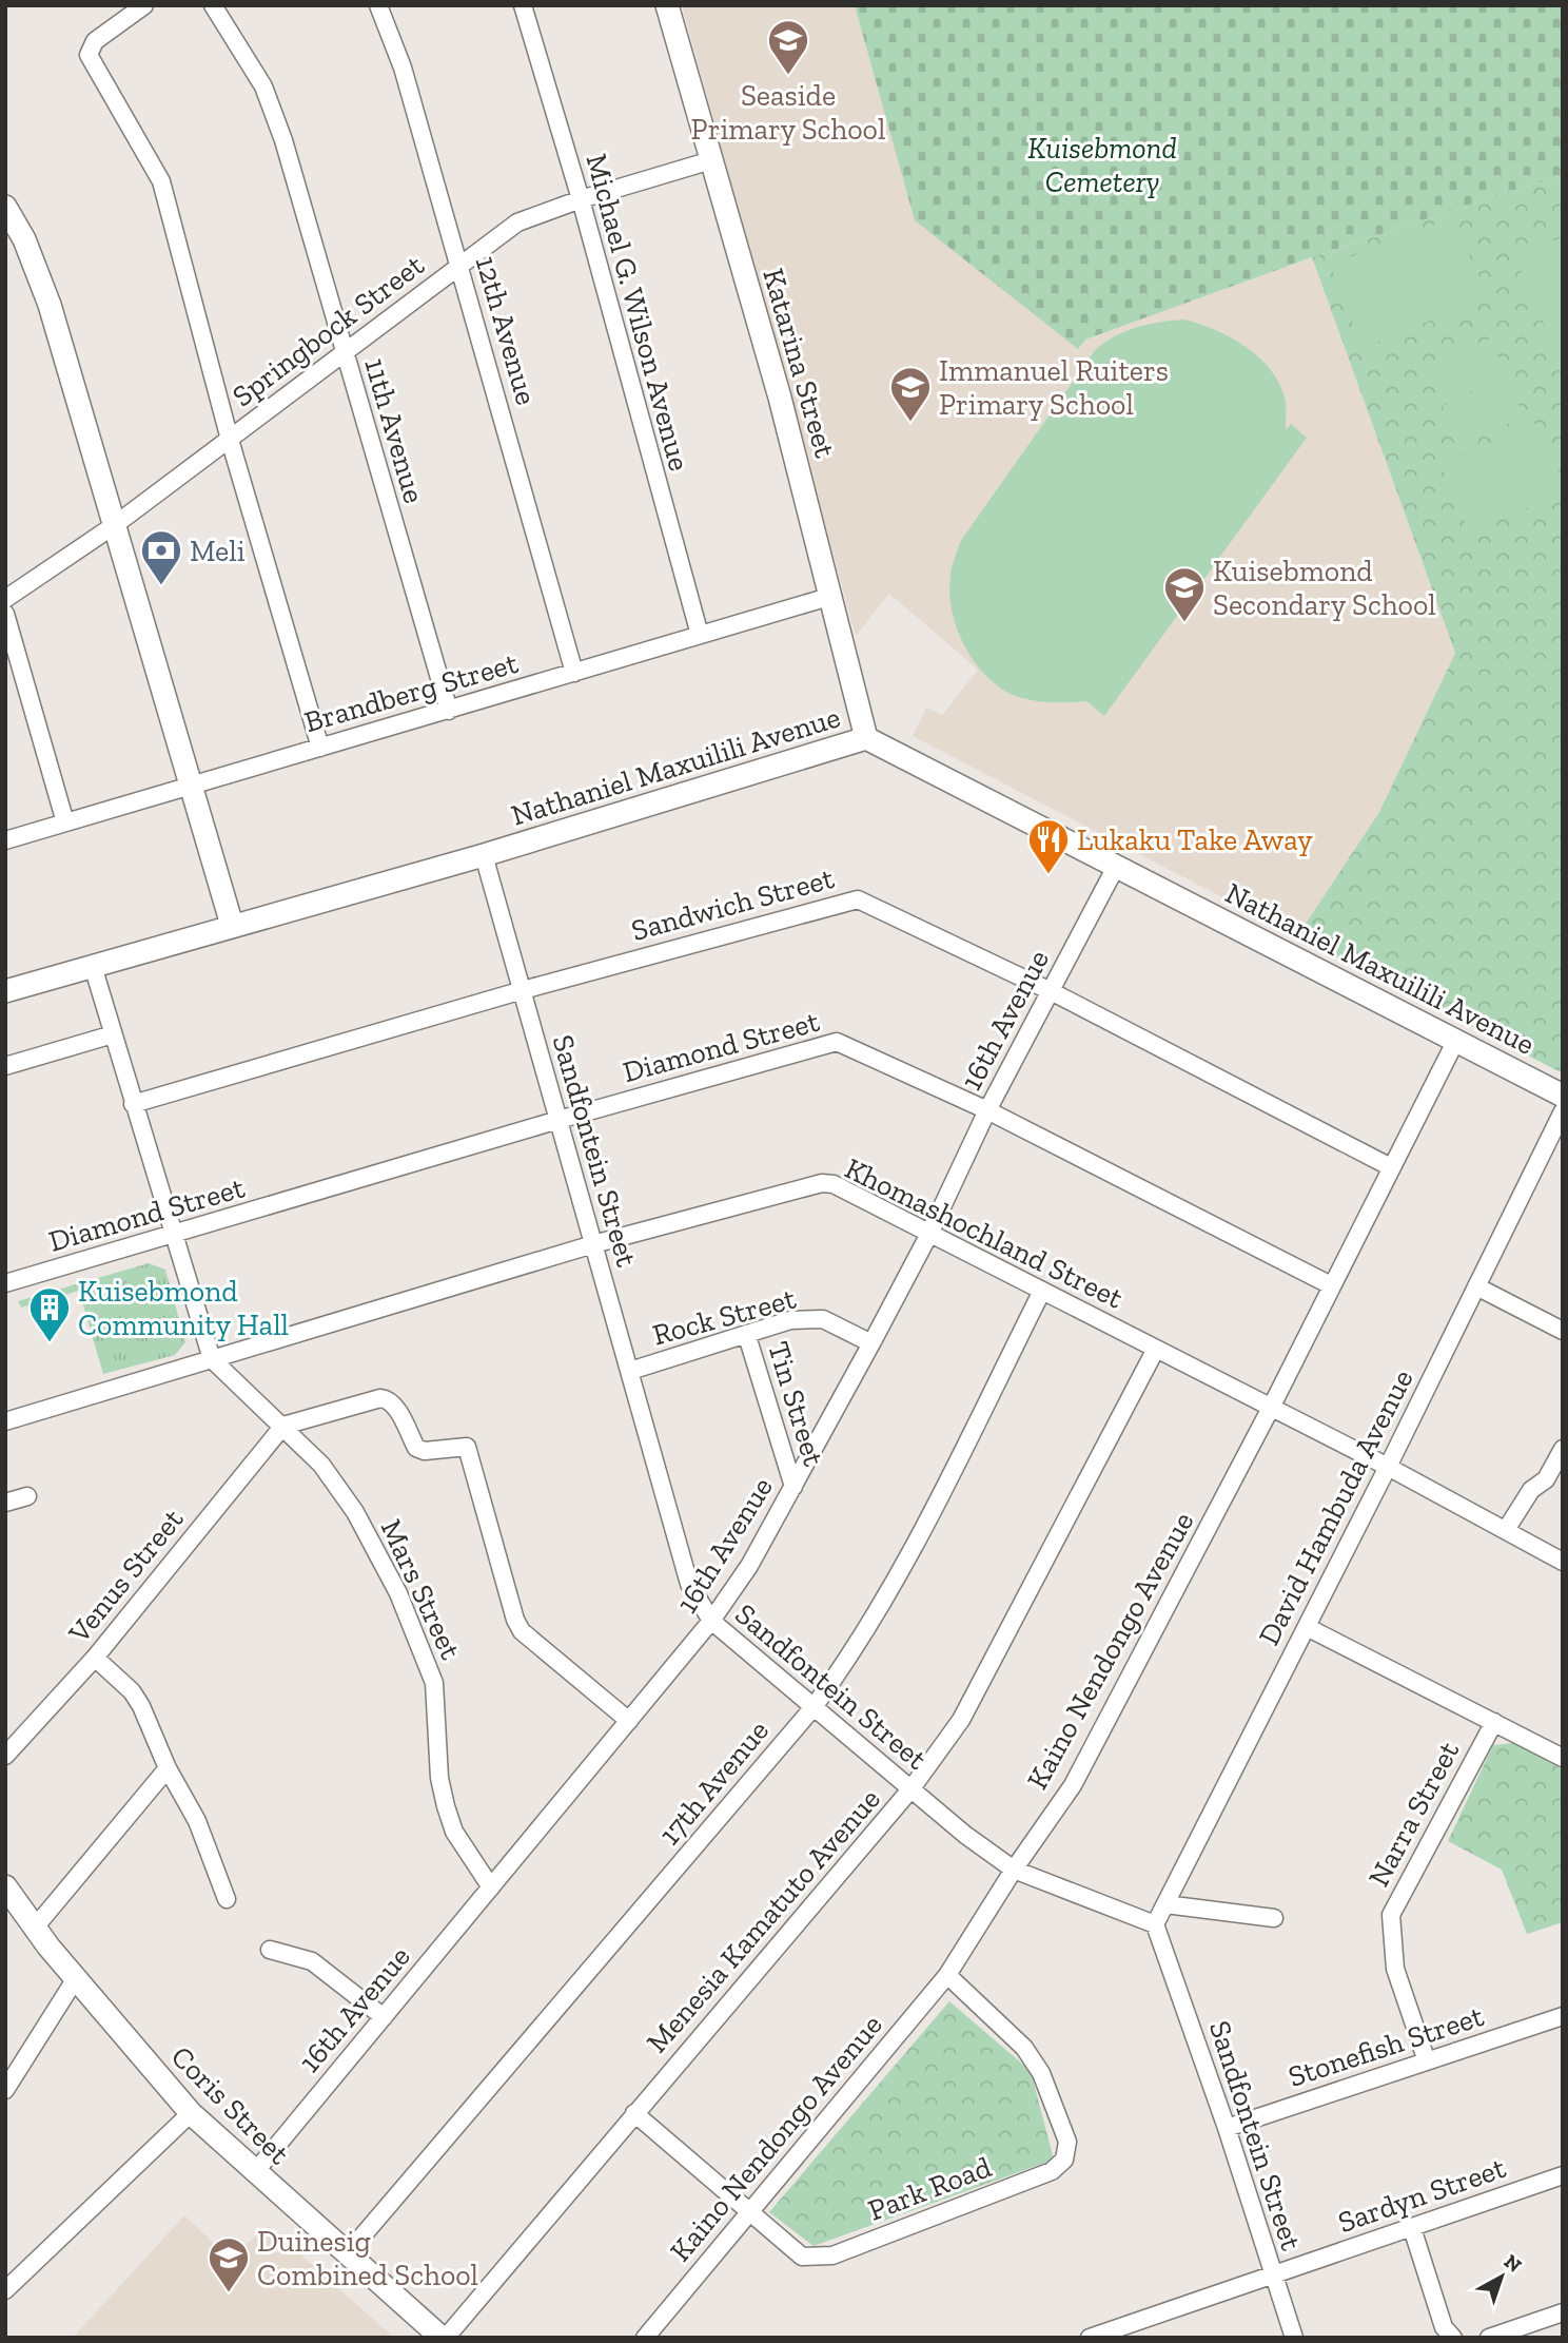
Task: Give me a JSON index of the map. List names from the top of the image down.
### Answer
{
  "streets": {
    "street": [
      "Michael G. Wilson Avenue",
      "Springbock Street",
      "12th Avenue",
      "Katarina Street",
      "11th Avenue",
      "Brandberg Street",
      "Nathaniel Maxuilili Avenue",
      "Sandwich Street",
      "16th Avenue",
      "Diamond Street",
      "Sandfontein Street",
      "Khomashochland Street",
      "Rock Street",
      "Tin Street",
      "David Hambuda Avenue",
      "Venus Street",
      "Mars Street",
      "Kaino Nendongo Avenue",
      "17th Avenue",
      "Narra Street",
      "Menesia Kamatuto Avenue",
      "Stonefish Street",
      "Coris Street",
      "Park Road",
      "Sardyn Street"
    ]
  },
  "crossings": [
    ["Michael G. Wilson Avenue", "Springbock Street"],
    ["Michael G. Wilson Avenue", "Brandberg Street"],
    ["Springbock Street", "12th Avenue"],
    ["Springbock Street", "Katarina Street"],
    ["Springbock Street", "11th Avenue"],
    ["12th Avenue", "Brandberg Street"],
    ["Katarina Street", "Brandberg Street"],
    ["Katarina Street", "Nathaniel Maxuilili Avenue"],
    ["11th Avenue", "Brandberg Street"],
    ["Nathaniel Maxuilili Avenue", "16th Avenue"],
    ["Nathaniel Maxuilili Avenue", "Sandfontein Street"],
    ["Nathaniel Maxuilili Avenue", "Kaino Nendongo Avenue"],
    ["Sandwich Street", "16th Avenue"],
    ["Sandwich Street", "Sandfontein Street"],
    ["Sandwich Street", "Kaino Nendongo Avenue"],
    ["16th Avenue", "Diamond Street"],
    ["16th Avenue", "Sandfontein Street"],
    ["16th Avenue", "Khomashochland Street"],
    ["16th Avenue", "Rock Street"],
    ["16th Avenue", "Tin Street"],
    ["16th Avenue", "Mars Street"],
    ["16th Avenue", "Coris Street"],
    ["Diamond Street", "Sandfontein Street"],
    ["Diamond Street", "Kaino Nendongo Avenue"],
    ["Sandfontein Street", "Khomashochland Street"],
    ["Sandfontein Street", "Rock Street"],
    ["Sandfontein Street", "David Hambuda Avenue"],
    ["Sandfontein Street", "Kaino Nendongo Avenue"],
    ["Sandfontein Street", "17th Avenue"],
    ["Sandfontein Street", "Menesia Kamatuto Avenue"],
    ["Sandfontein Street", "Stonefish Street"],
    ["Sandfontein Street", "Sardyn Street"],
    ["Khomashochland Street", "David Hambuda Avenue"],
    ["Khomashochland Street", "Mars Street"],
    ["Khomashochland Street", "Kaino Nendongo Avenue"],
    ["Khomashochland Street", "17th Avenue"],
    ["Khomashochland Street", "Menesia Kamatuto Avenue"],
    ["Rock Street", "Tin Street"],
    ["Venus Street", "Mars Street"],
    ["Kaino Nendongo Avenue", "Park Road"],
    ["17th Avenue", "Coris Street"],
    ["Narra Street", "Stonefish Street"],
    ["Menesia Kamatuto Avenue", "Coris Street"],
    ["Menesia Kamatuto Avenue", "Park Road"]
  ],
  "parks": ["Kuisebmond Cemetery"],
  "places": {
    "school or university": [
      "Seaside Primary School",
      "Immanuel Ruiters Primary School",
      "Kuisebmond Secondary School",
      "Duinesig Combined School"
    ],
    "bank": ["Meli"],
    "restaurant": ["Lukaku Take Away"],
    "building": ["Kuisebmond Community Hall"]
  },
  "north": "top right"
}
